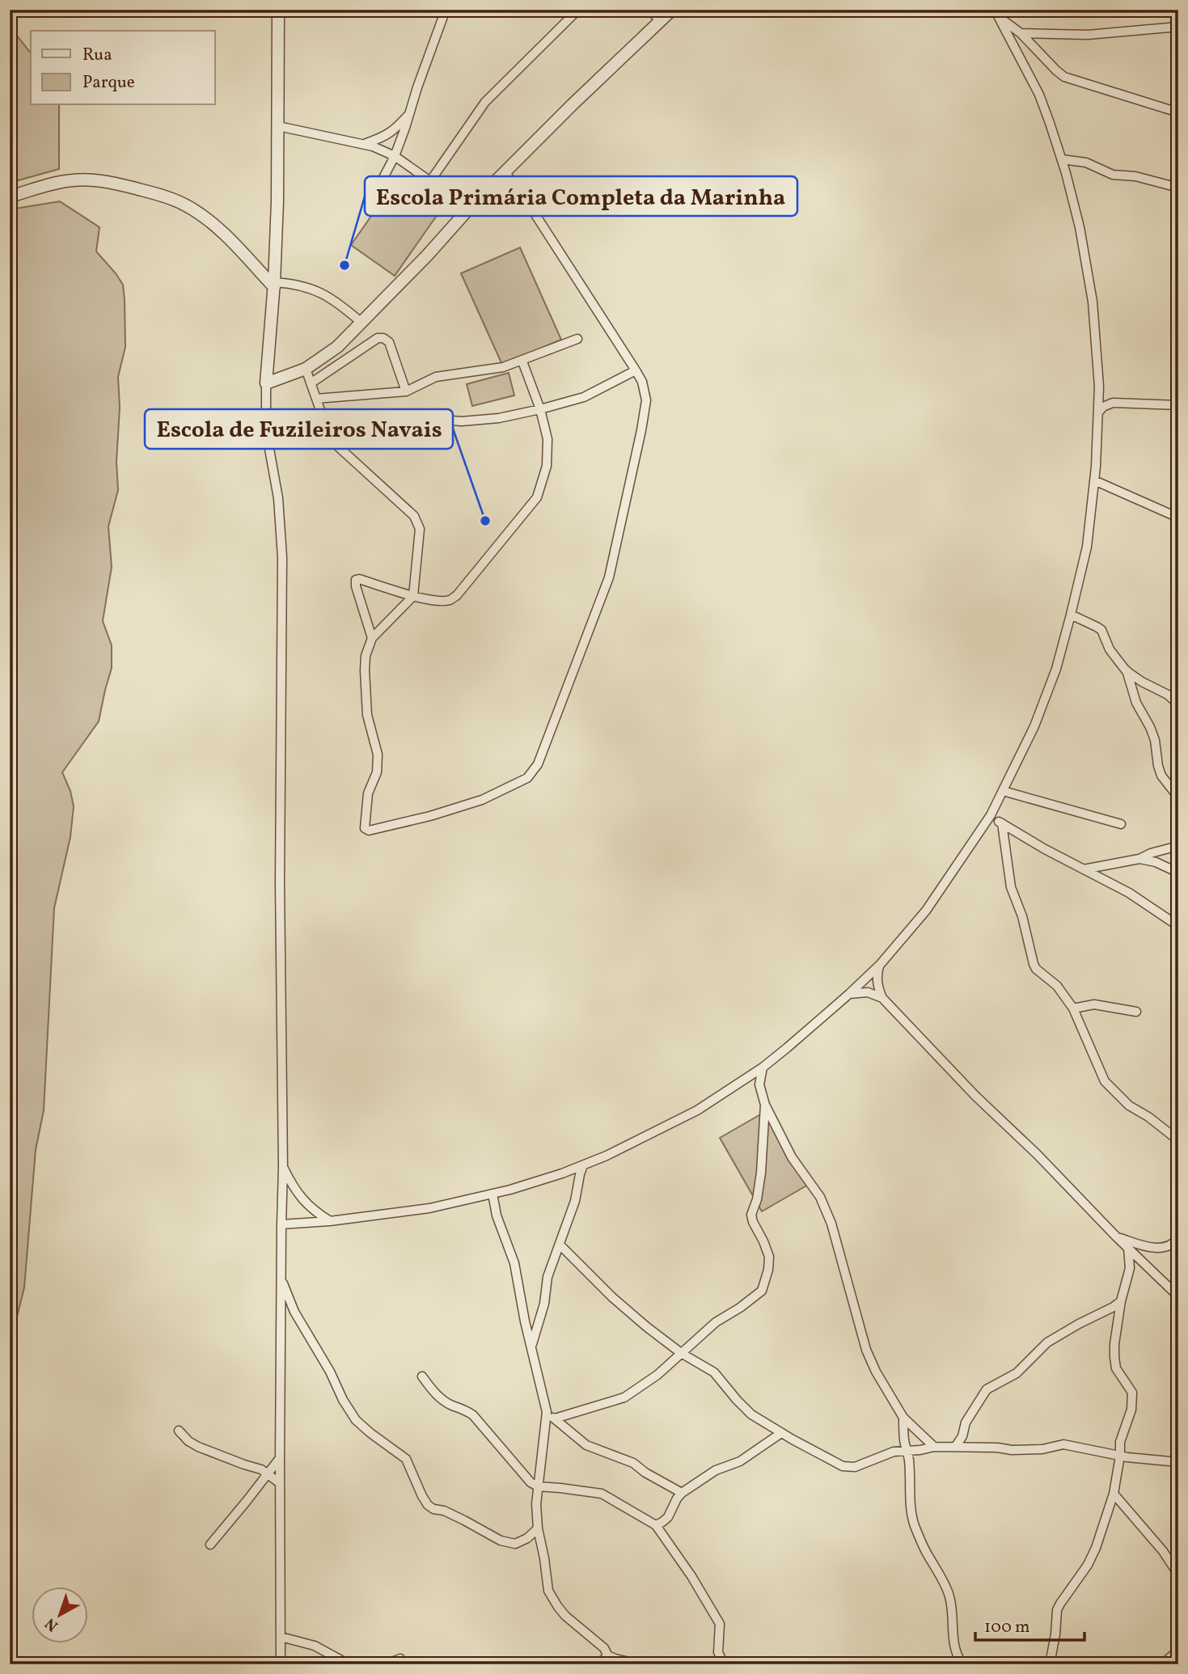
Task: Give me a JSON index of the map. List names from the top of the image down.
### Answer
{
  "places": ["Escola Primária Completa da Marinha", "Escola de Fuzileiros Navais"],
  "legend": ["Rua", "Parque"],
  "scale_bar": "100 m",
  "north": "bottom left"
}
